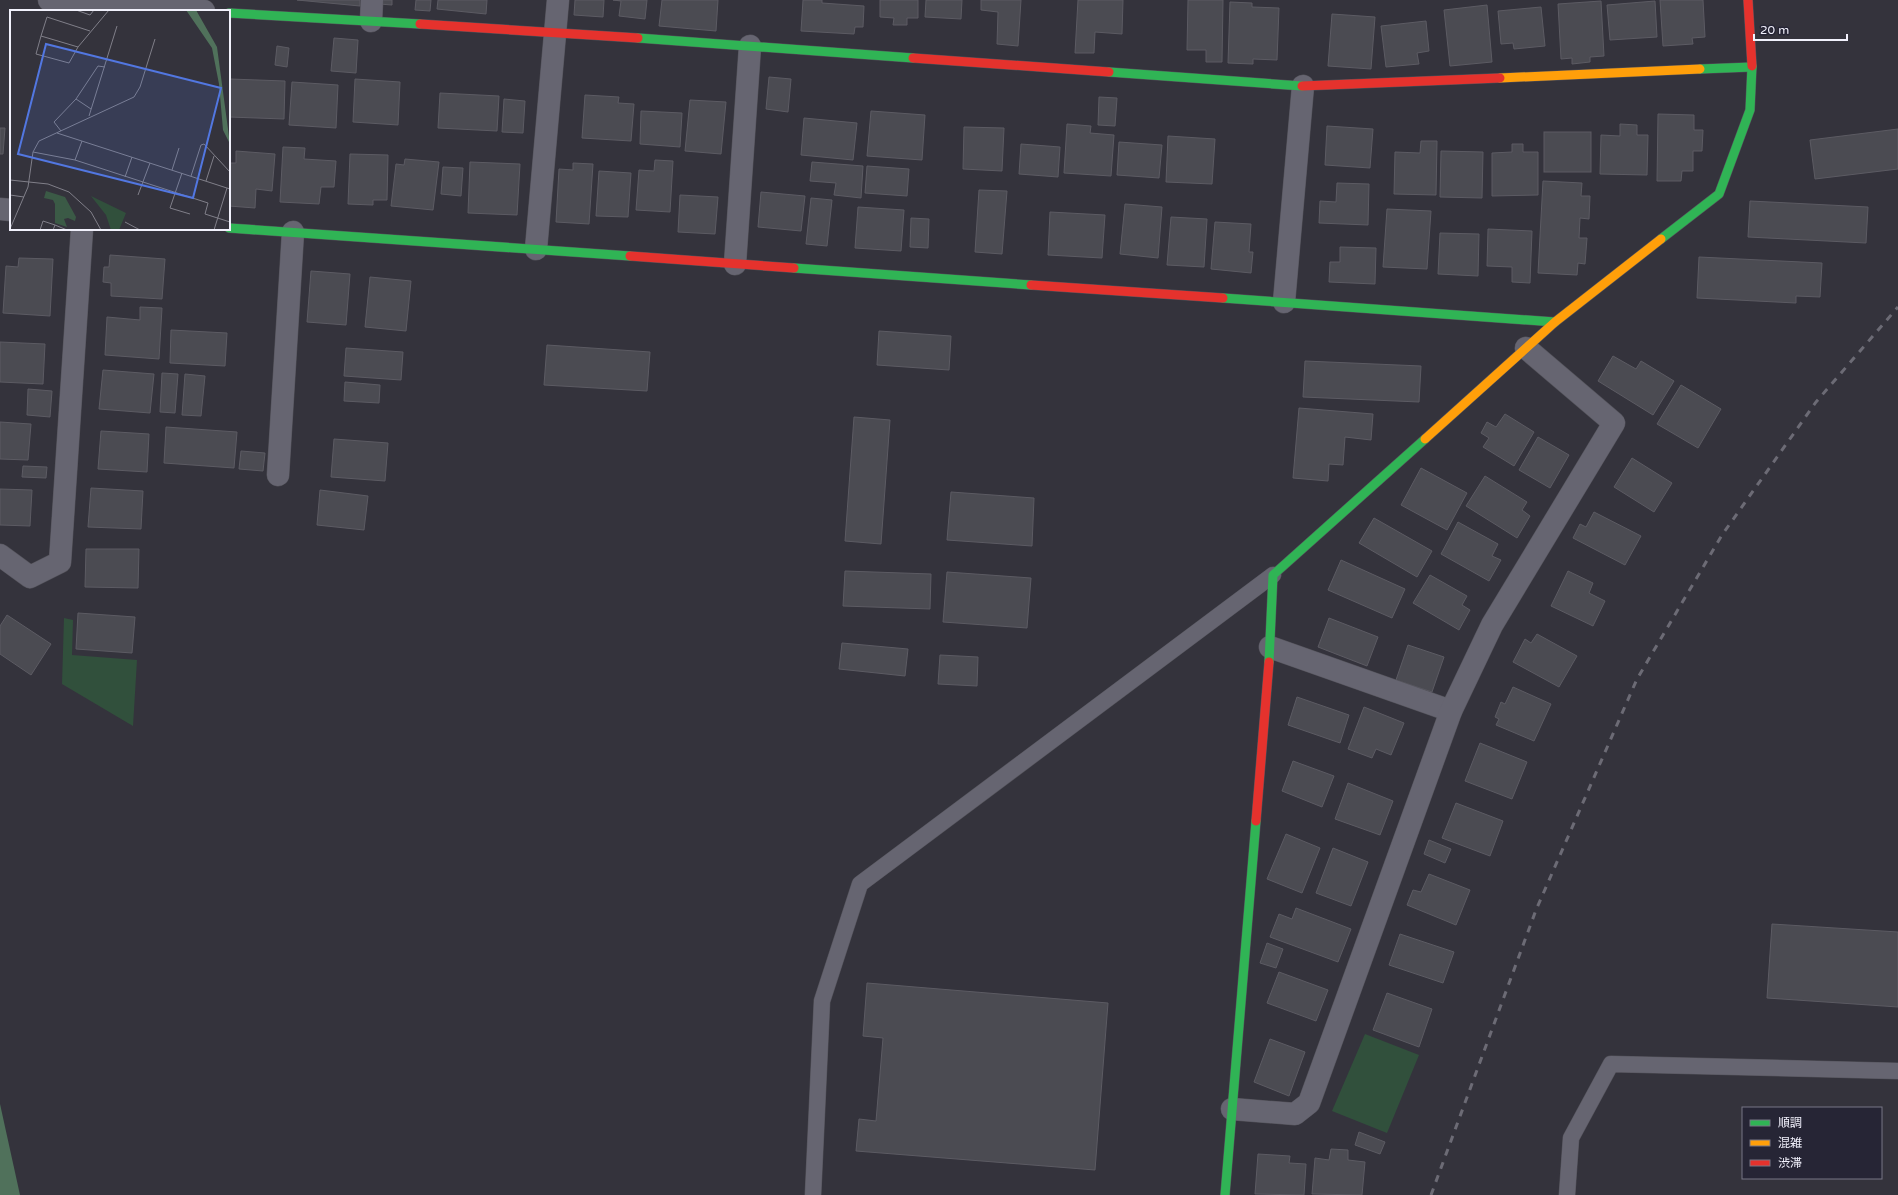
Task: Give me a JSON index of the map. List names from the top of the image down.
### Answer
{
  "legend": ["順調", "混雑", "渋滞"],
  "scale_bar": "20 m"
}
